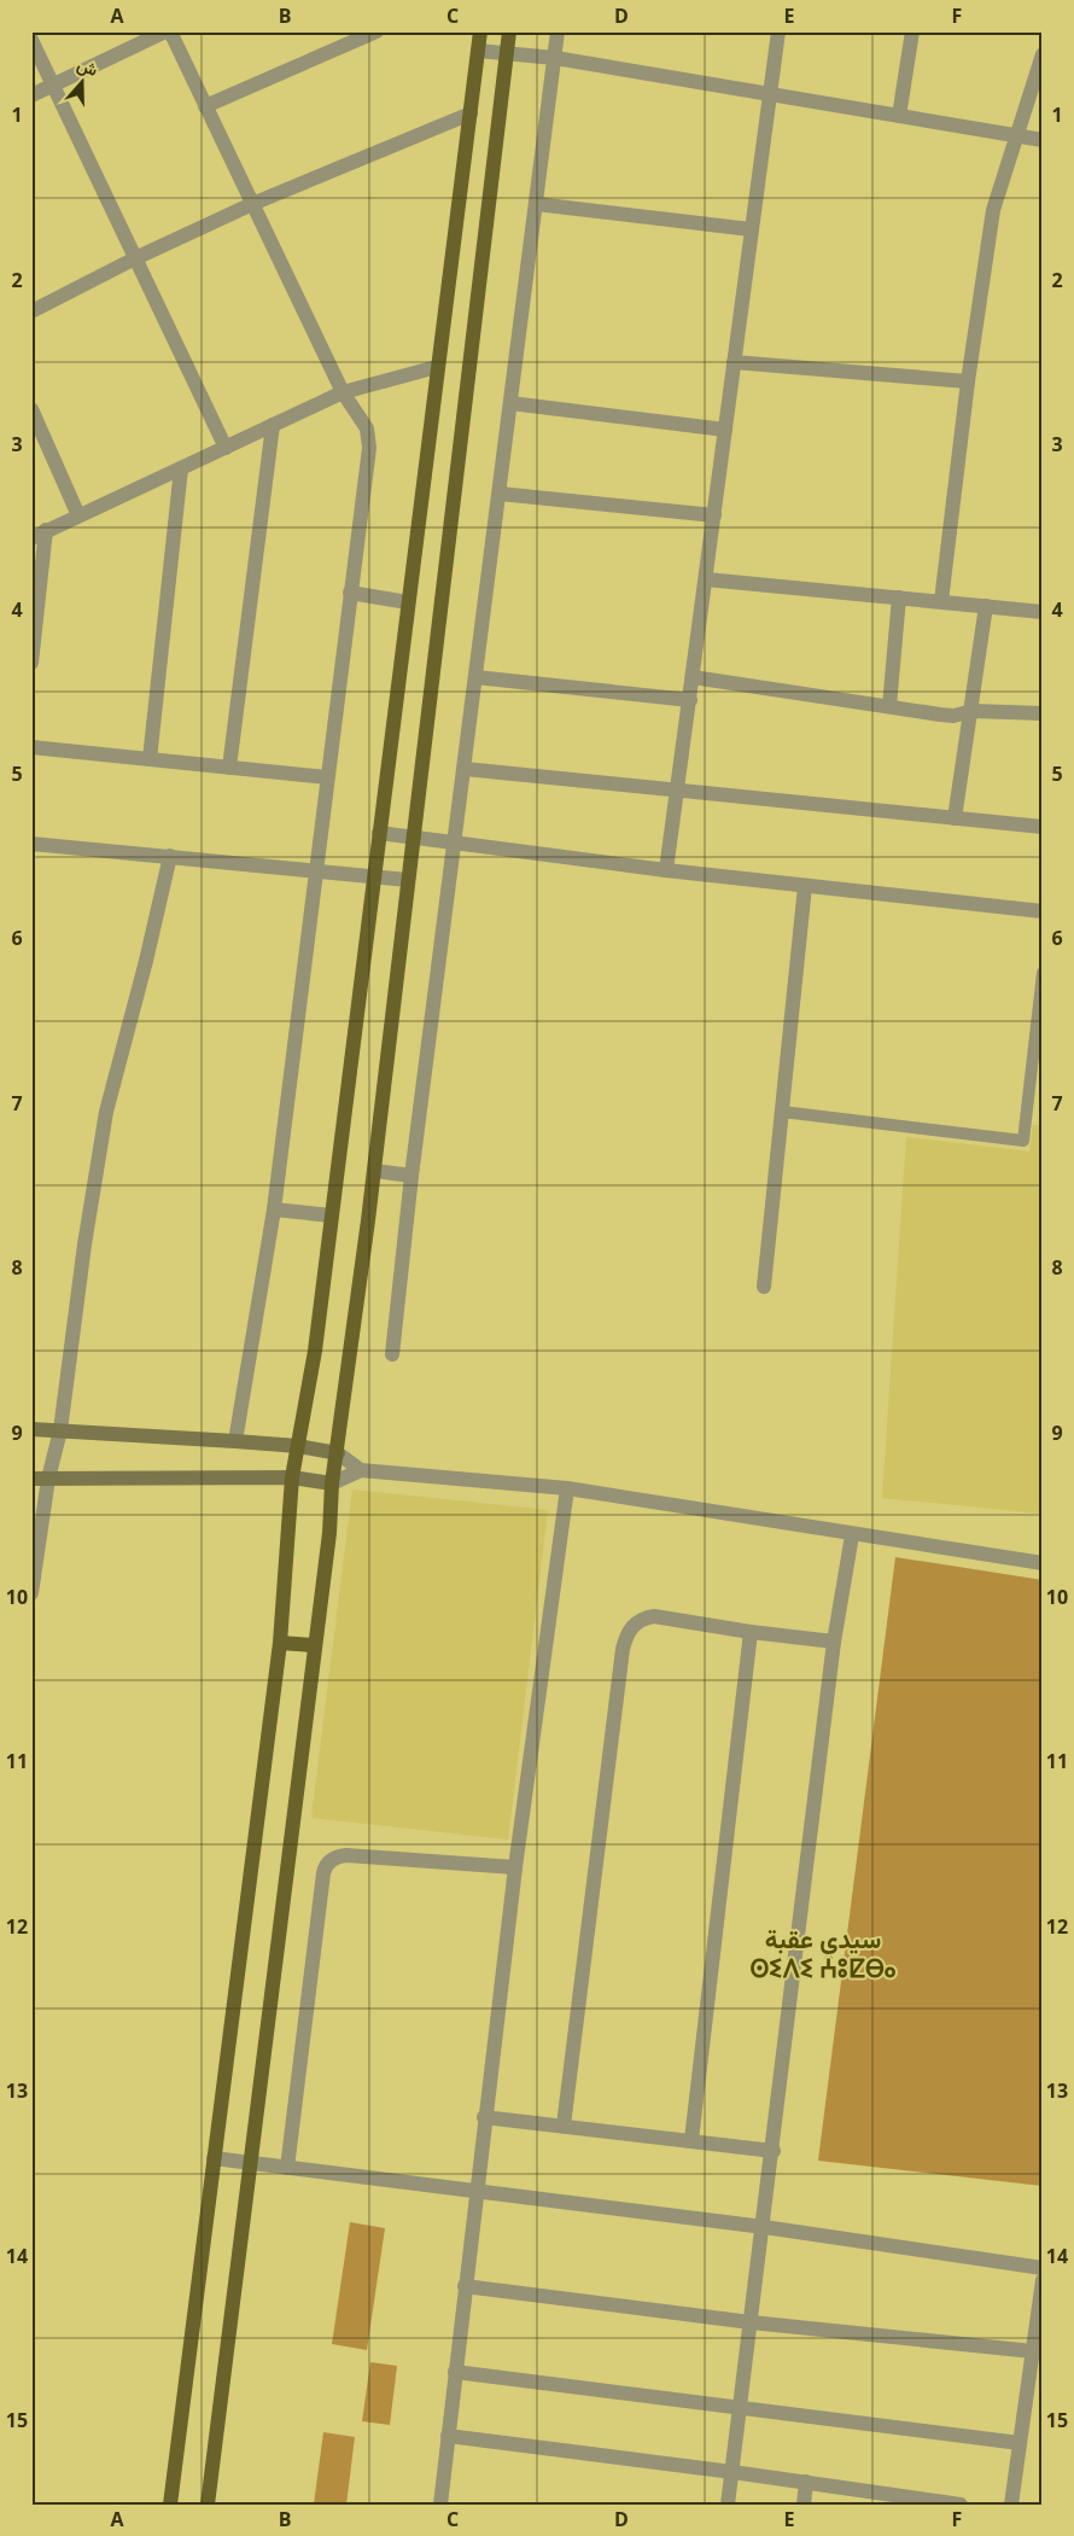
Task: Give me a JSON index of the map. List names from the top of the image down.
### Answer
{
  "districts": ["سيدي عقبة ⵙⵉⴷⵉ ⵄⵓⵇⴱⴰ"],
  "north": "top",
  "grid": {
    "columns": [
      "A",
      "B",
      "C",
      "D",
      "E",
      "F"
    ],
    "rows": [
      "1",
      "2",
      "3",
      "4",
      "5",
      "6",
      "7",
      "8",
      "9",
      "10",
      "11",
      "12",
      "13",
      "14",
      "15"
    ]
  }
}
